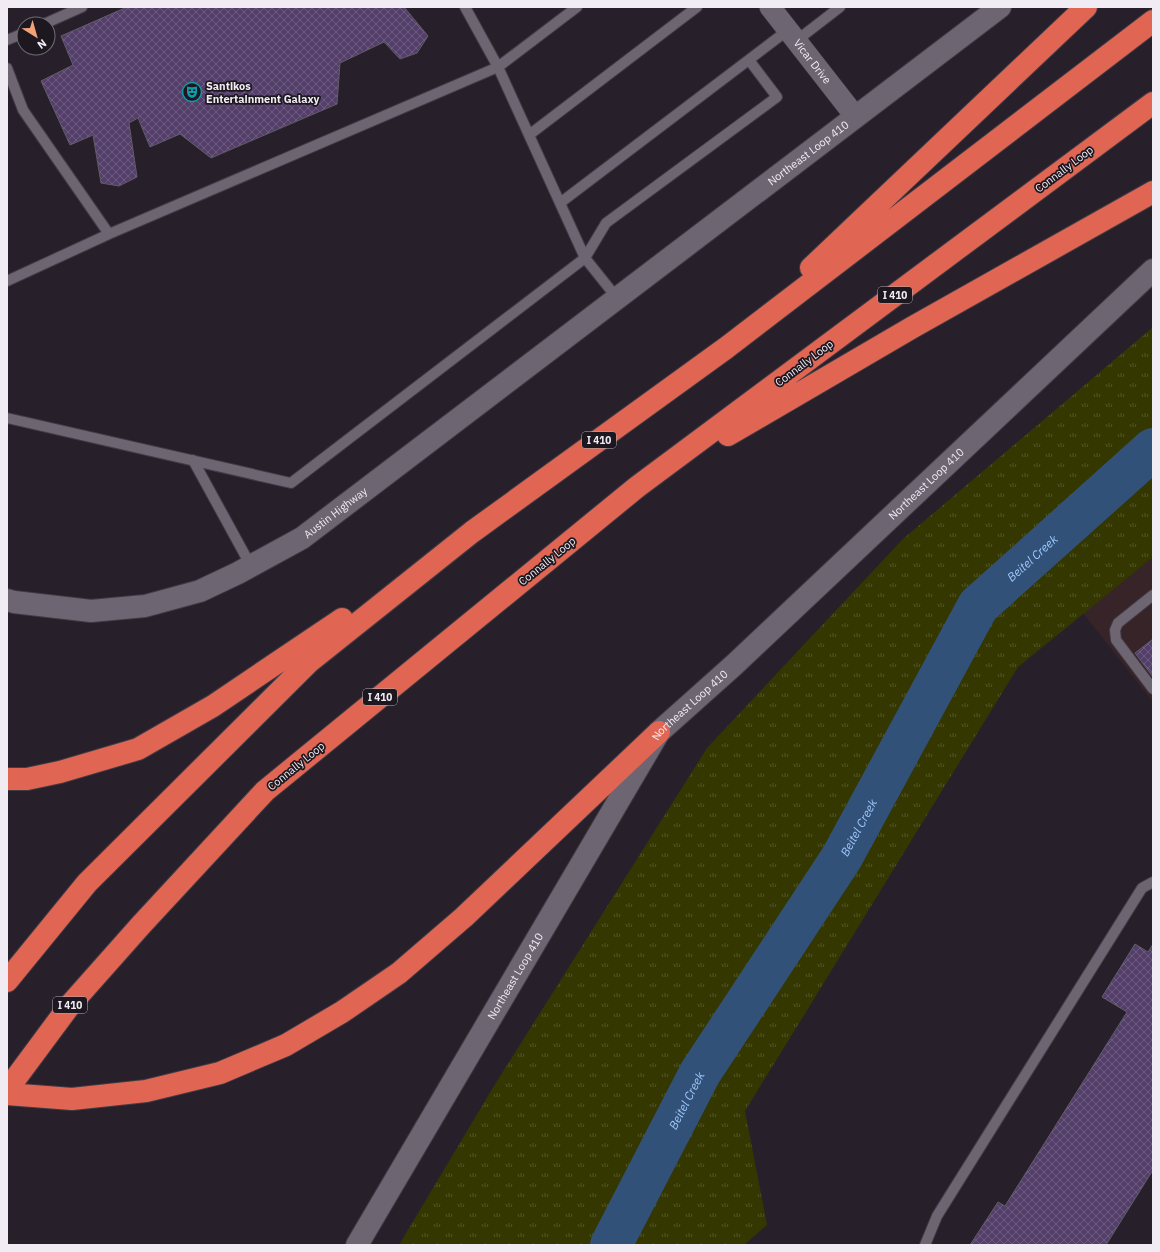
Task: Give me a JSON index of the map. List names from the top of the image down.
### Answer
{
  "streets": {
    "highway": ["Connally Loop", "I 410"],
    "main road": ["Northeast Loop 410", "Austin Highway"],
    "street": ["Vicar Drive"]
  },
  "crossings": [
    ["Vicar Drive", "Northeast Loop 410"],
    ["Northeast Loop 410", "Austin Highway"]
  ],
  "water": ["Beitel Creek"],
  "places": {
    "theatre": ["Santikos Entertainment Galaxy"]
  },
  "north": "bottom right"
}
